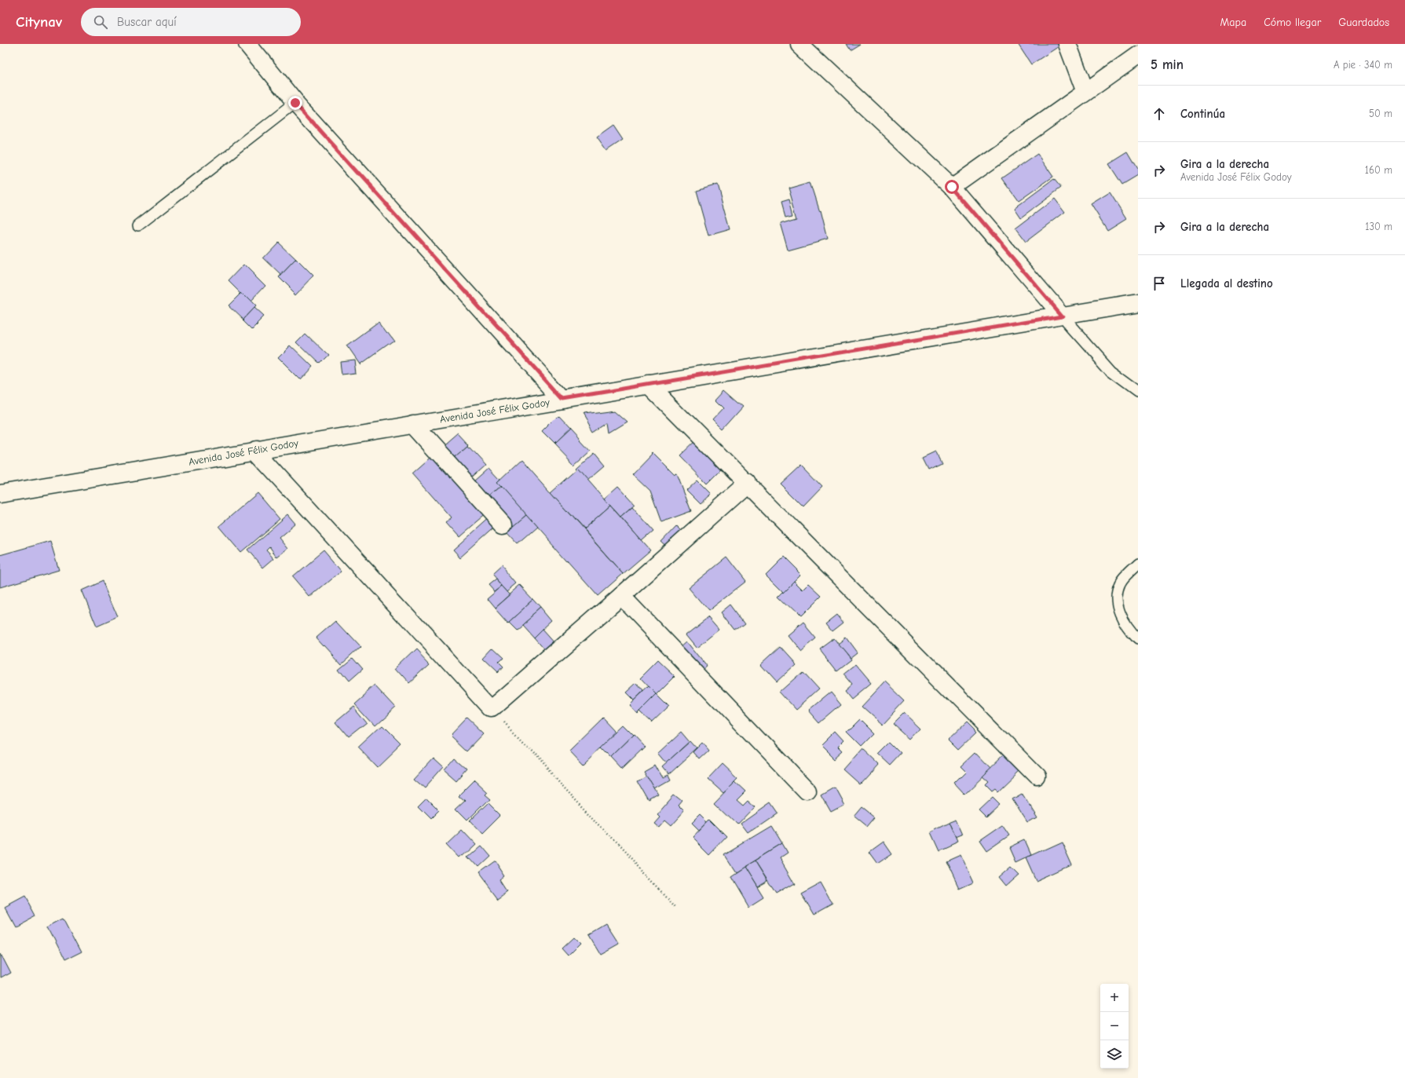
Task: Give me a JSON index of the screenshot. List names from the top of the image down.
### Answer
{
  "streets": {
    "street": ["Avenida José Félix Godoy"]
  },
  "page": {
    "header": "Citynav",
    "search": "Buscar aquí",
    "nav": ["Mapa", "Cómo llegar", "Guardados"],
    "heading": ["5 min", "A pie · 340 m"],
    "list": [
      ["Continúa", "50 m"],
      ["Gira a la derecha", "Avenida José Félix Godoy", "160 m"],
      ["Gira a la derecha", "130 m"],
      "Llegada al destino"
    ],
    "map_buttons": ["+", "−"]
  }
}
